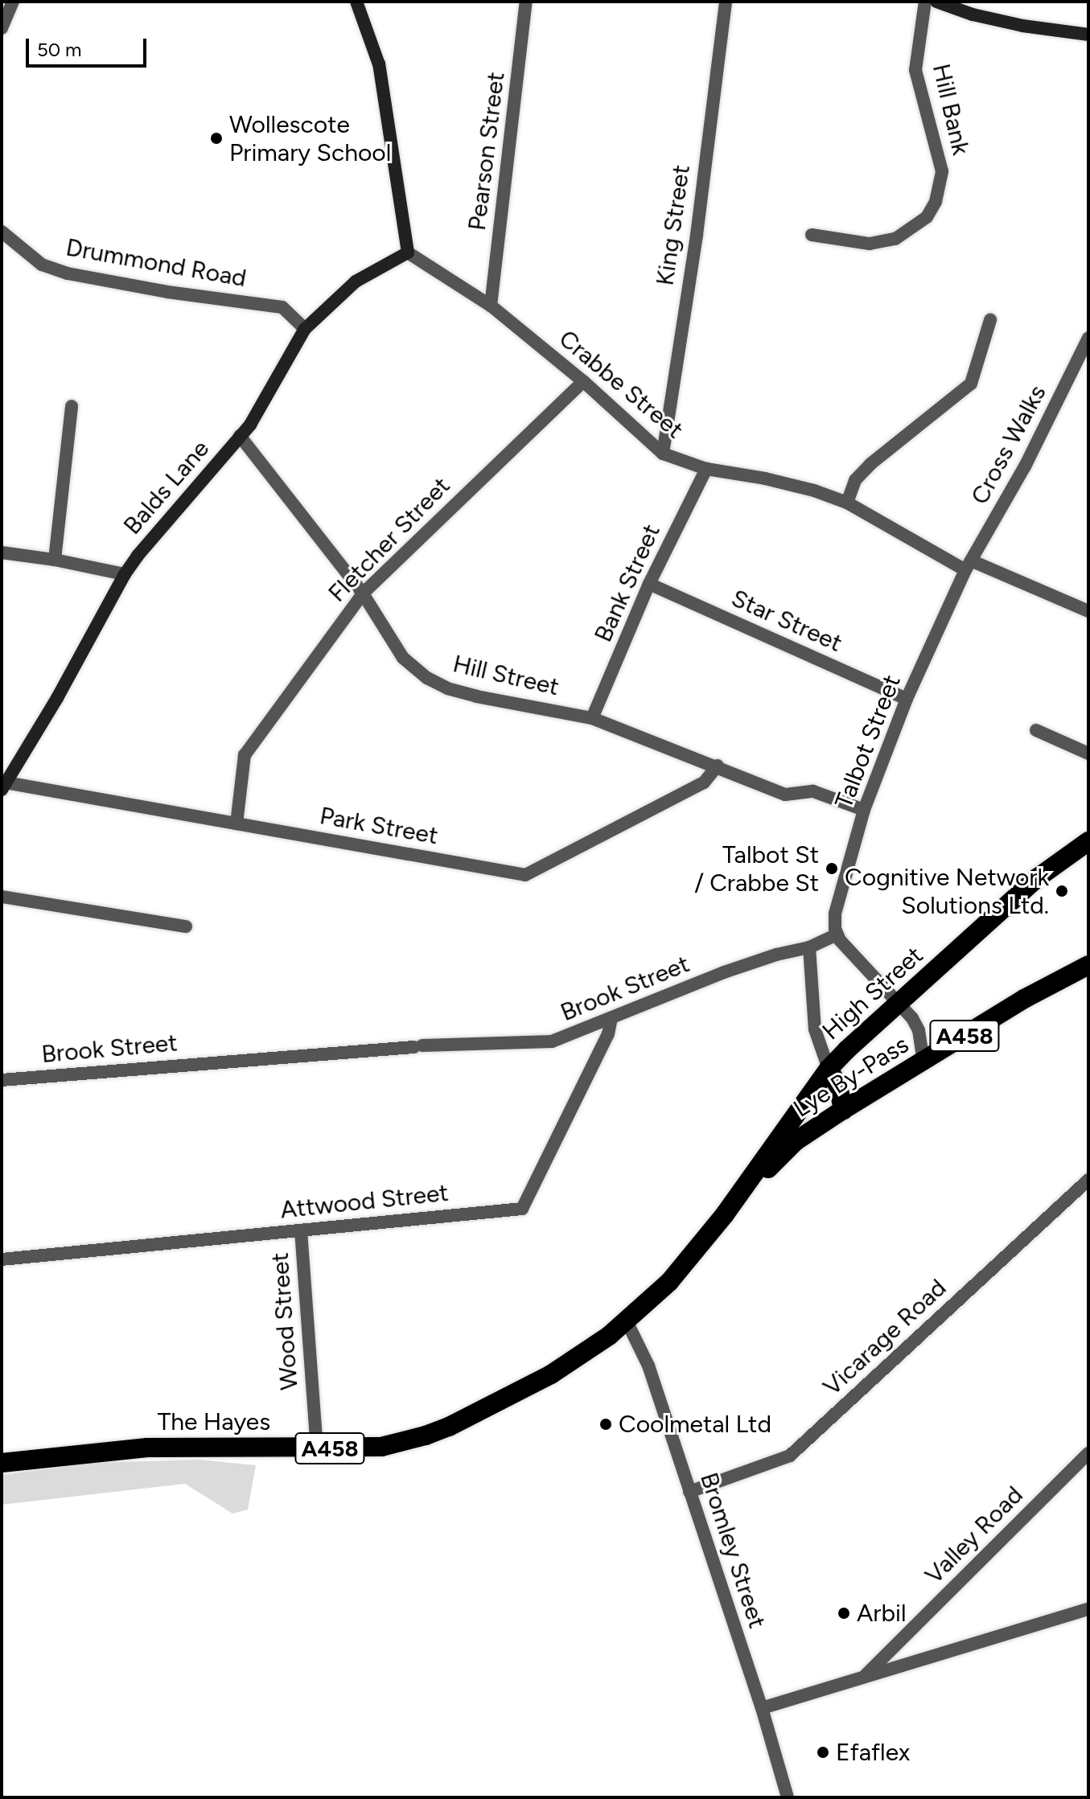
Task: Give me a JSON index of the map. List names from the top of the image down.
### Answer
{
  "streets": {
    "highway": [
      "High Street",
      "A458",
      "Lye By-Pass",
      "The Hayes"
    ],
    "street": [
      "Hill Bank",
      "Pearson Street",
      "King Street",
      "Drummond Road",
      "Crabbe Street",
      "Cross Walks",
      "Balds Lane",
      "Fletcher Street",
      "Bank Street",
      "Star Street",
      "Hill Street",
      "Talbot Street",
      "Park Street",
      "Brook Street",
      "Attwood Street",
      "Wood Street",
      "Vicarage Road",
      "Valley Road",
      "Bromley Street"
    ]
  },
  "crossings": [
    ["Pearson Street", "Crabbe Street"],
    ["King Street", "Crabbe Street"],
    ["Drummond Road", "Balds Lane"],
    ["Crabbe Street", "Cross Walks"],
    ["Crabbe Street", "Balds Lane"],
    ["Crabbe Street", "Fletcher Street"],
    ["Crabbe Street", "Bank Street"],
    ["Crabbe Street", "Talbot Street"],
    ["Cross Walks", "Talbot Street"],
    ["Balds Lane", "Hill Street"],
    ["Balds Lane", "Park Street"],
    ["Fletcher Street", "Hill Street"],
    ["Fletcher Street", "Park Street"],
    ["Bank Street", "Star Street"],
    ["Bank Street", "Hill Street"],
    ["Star Street", "Talbot Street"],
    ["Hill Street", "Talbot Street"],
    ["Hill Street", "Park Street"],
    ["Talbot Street", "Brook Street"],
    ["Brook Street", "Attwood Street"],
    ["High Street", "A458"],
    ["High Street", "Lye By-Pass"],
    ["A458", "Lye By-Pass"],
    ["A458", "The Hayes"],
    ["A458", "Bromley Street"],
    ["Attwood Street", "Wood Street"],
    ["Wood Street", "The Hayes"],
    ["Vicarage Road", "Bromley Street"],
    ["The Hayes", "Bromley Street"]
  ],
  "places": [
    "Wollescote Primary School",
    "Talbot St / Crabbe St",
    "Cognitive Network Solutions Ltd.",
    "Coolmetal Ltd",
    "Arbil",
    "Efaflex"
  ],
  "scale_bar": "50 m"
}
